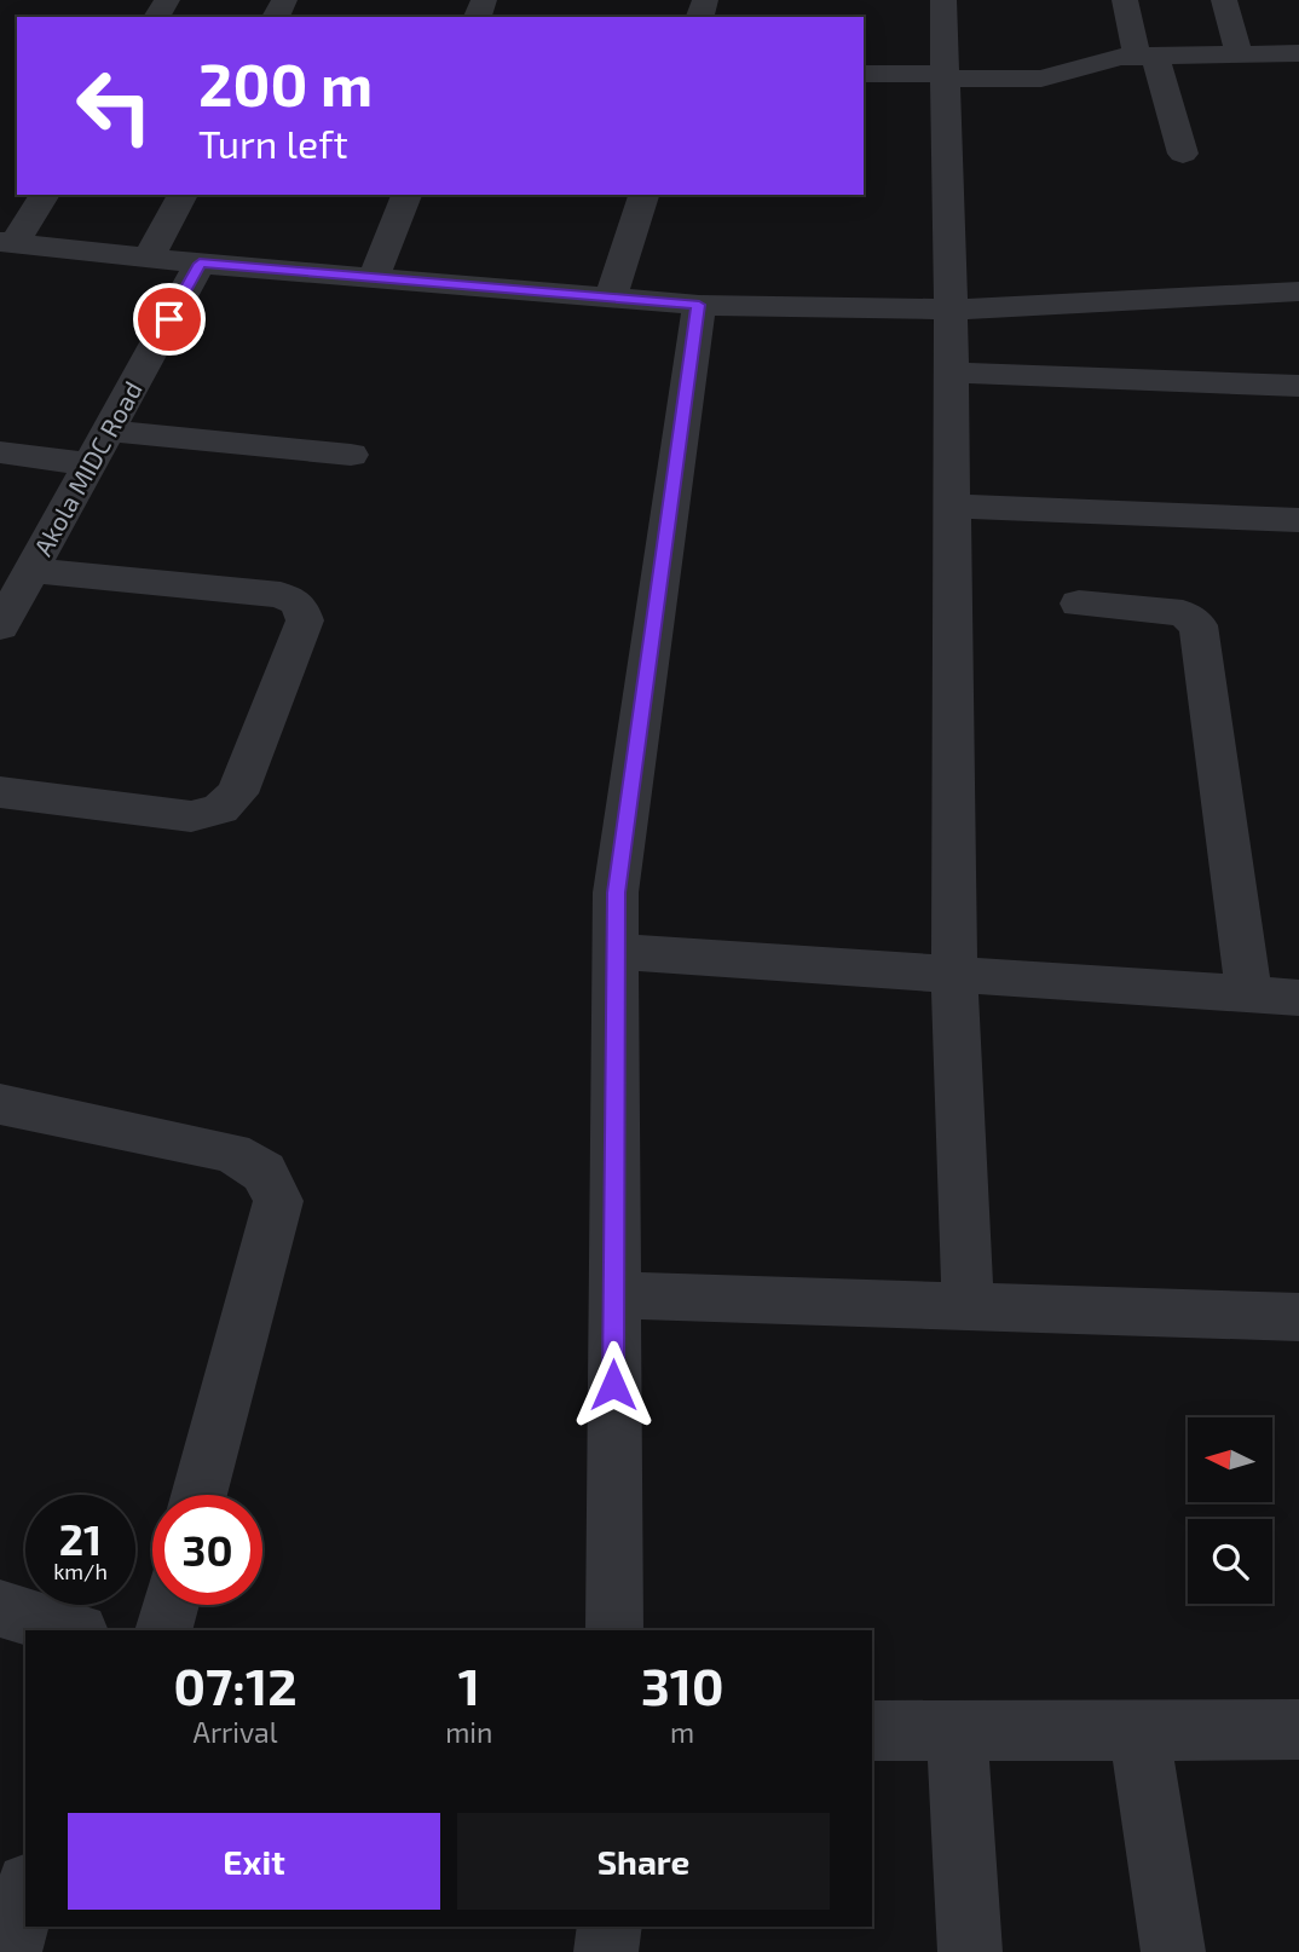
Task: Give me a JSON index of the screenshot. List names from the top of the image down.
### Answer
{
  "streets": {
    "street": ["Akola MIDC Road"]
  },
  "north": "left",
  "page": {
    "turn": ["200 m", "Turn left"],
    "speed": "21 km/h",
    "limit": "30",
    "eta": [
      "07:12",
      "Arrival",
      "1",
      "min",
      "310",
      "m"
    ],
    "buttons": ["Exit", "Share"]
  }
}
